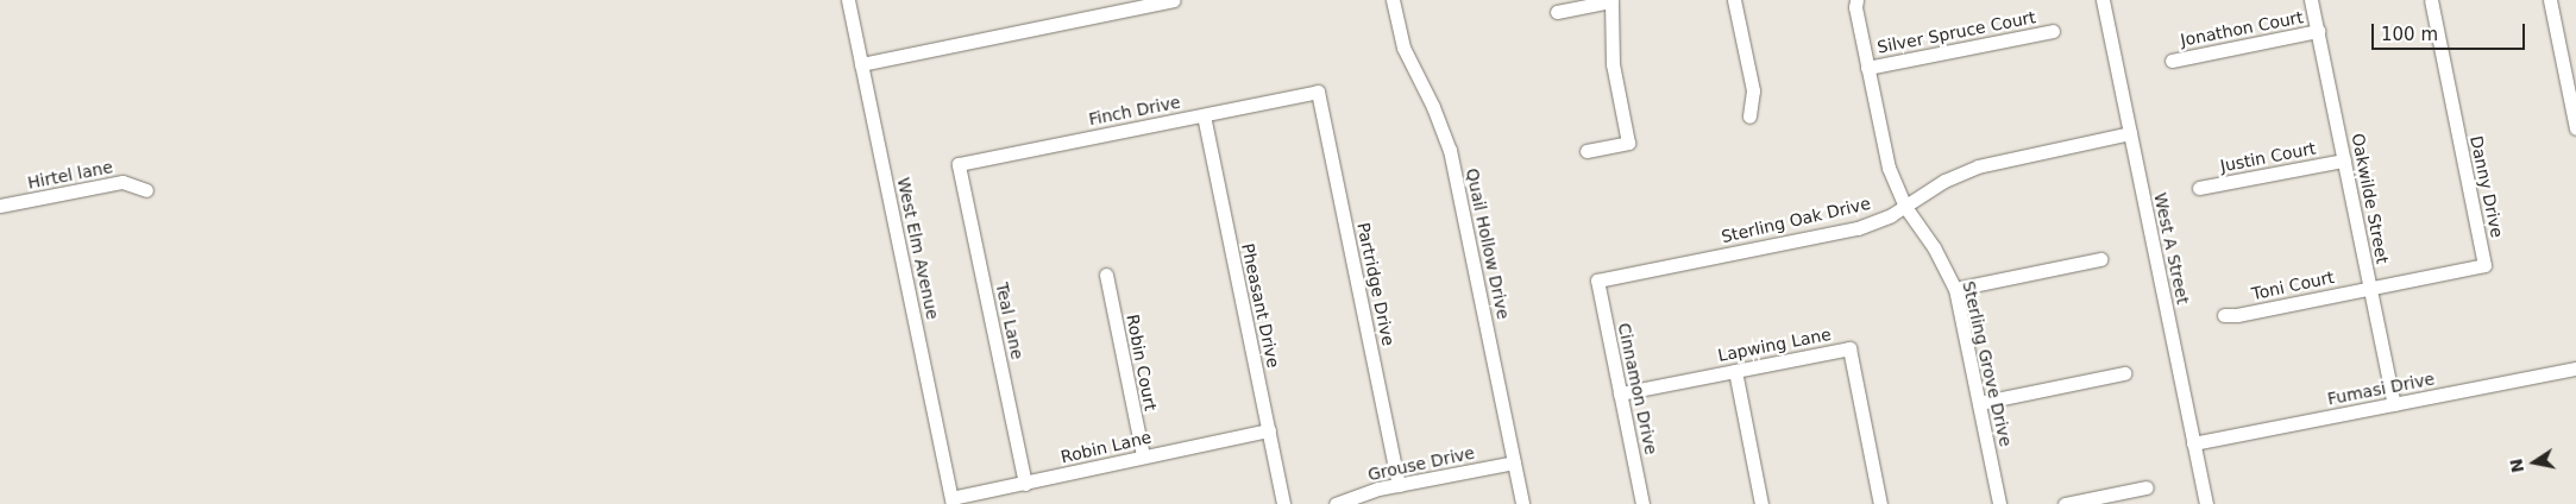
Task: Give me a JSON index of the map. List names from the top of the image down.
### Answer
{
  "streets": {
    "street": [
      "Jonathon Court",
      "Silver Spruce Court",
      "Finch Drive",
      "Justin Court",
      "Hirtel lane",
      "Danny Drive",
      "Oakwilde Street",
      "Sterling Oak Drive",
      "Quail Hollow Drive",
      "West Elm Avenue",
      "West A Street",
      "Partridge Drive",
      "Toni Court",
      "Pheasant Drive",
      "Teal Lane",
      "Lapwing Lane",
      "Robin Court",
      "Sterling Grove Drive",
      "Cinnamon Drive",
      "Fumasi Drive",
      "Robin Lane",
      "Grouse Drive"
    ]
  },
  "crossings": [
    ["Jonathon Court", "Oakwilde Street"],
    ["Silver Spruce Court", "Sterling Grove Drive"],
    ["Finch Drive", "Partridge Drive"],
    ["Finch Drive", "Pheasant Drive"],
    ["Finch Drive", "Teal Lane"],
    ["Justin Court", "Oakwilde Street"],
    ["Danny Drive", "Oakwilde Street"],
    ["Danny Drive", "Toni Court"],
    ["Oakwilde Street", "Toni Court"],
    ["Oakwilde Street", "Fumasi Drive"],
    ["Sterling Oak Drive", "West A Street"],
    ["Sterling Oak Drive", "Sterling Grove Drive"],
    ["Sterling Oak Drive", "Cinnamon Drive"],
    ["Quail Hollow Drive", "Grouse Drive"],
    ["West Elm Avenue", "Robin Lane"],
    ["West A Street", "Fumasi Drive"],
    ["Partridge Drive", "Grouse Drive"],
    ["Pheasant Drive", "Robin Lane"],
    ["Teal Lane", "Robin Lane"],
    ["Lapwing Lane", "Cinnamon Drive"],
    ["Robin Court", "Robin Lane"]
  ],
  "scale_bar": "100 m",
  "north": "left"
}
